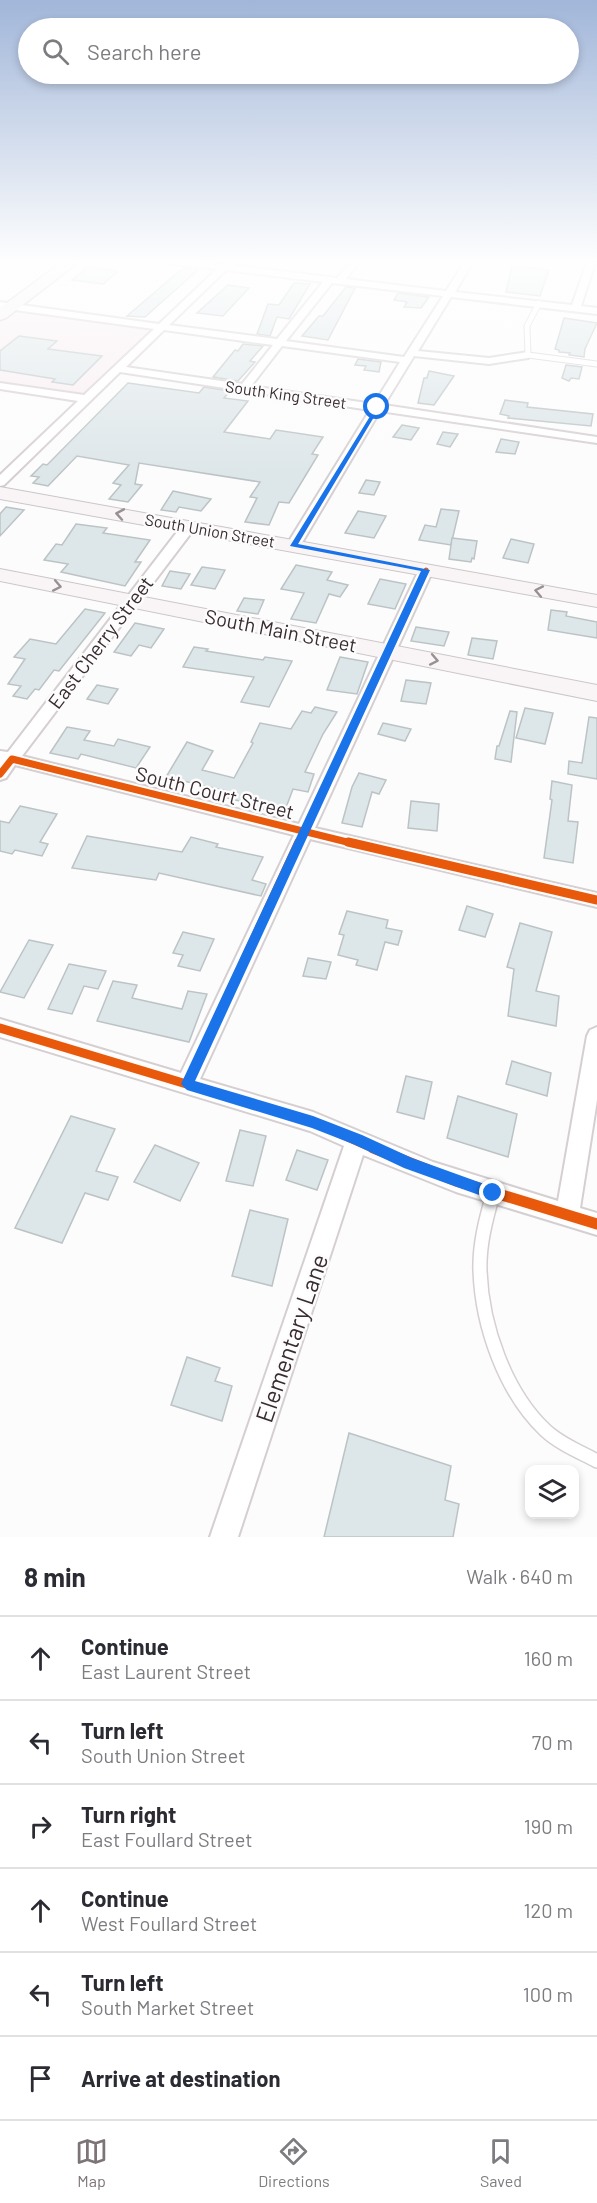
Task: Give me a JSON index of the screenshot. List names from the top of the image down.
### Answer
{
  "streets": {
    "main road": ["South Union Street", "South Main Street"],
    "street": [
      "South King Street",
      "East Cherry Street",
      "South Court Street",
      "Elementary Lane"
    ]
  },
  "crossings": [
    ["South Union Street", "East Cherry Street"],
    ["South Main Street", "East Cherry Street"],
    ["East Cherry Street", "South Court Street"]
  ],
  "one_way": ["South Union Street", "South Main Street"],
  "page": {
    "search": "Search here",
    "heading": ["8 min", "Walk · 640 m"],
    "list": [
      ["Continue", "East Laurent Street", "160 m"],
      ["Turn left", "South Union Street", "70 m"],
      ["Turn right", "East Foullard Street", "190 m"],
      ["Continue", "West Foullard Street", "120 m"],
      ["Turn left", "South Market Street", "100 m"],
      "Arrive at destination"
    ],
    "nav": ["Map", "Directions", "Saved"]
  }
}
